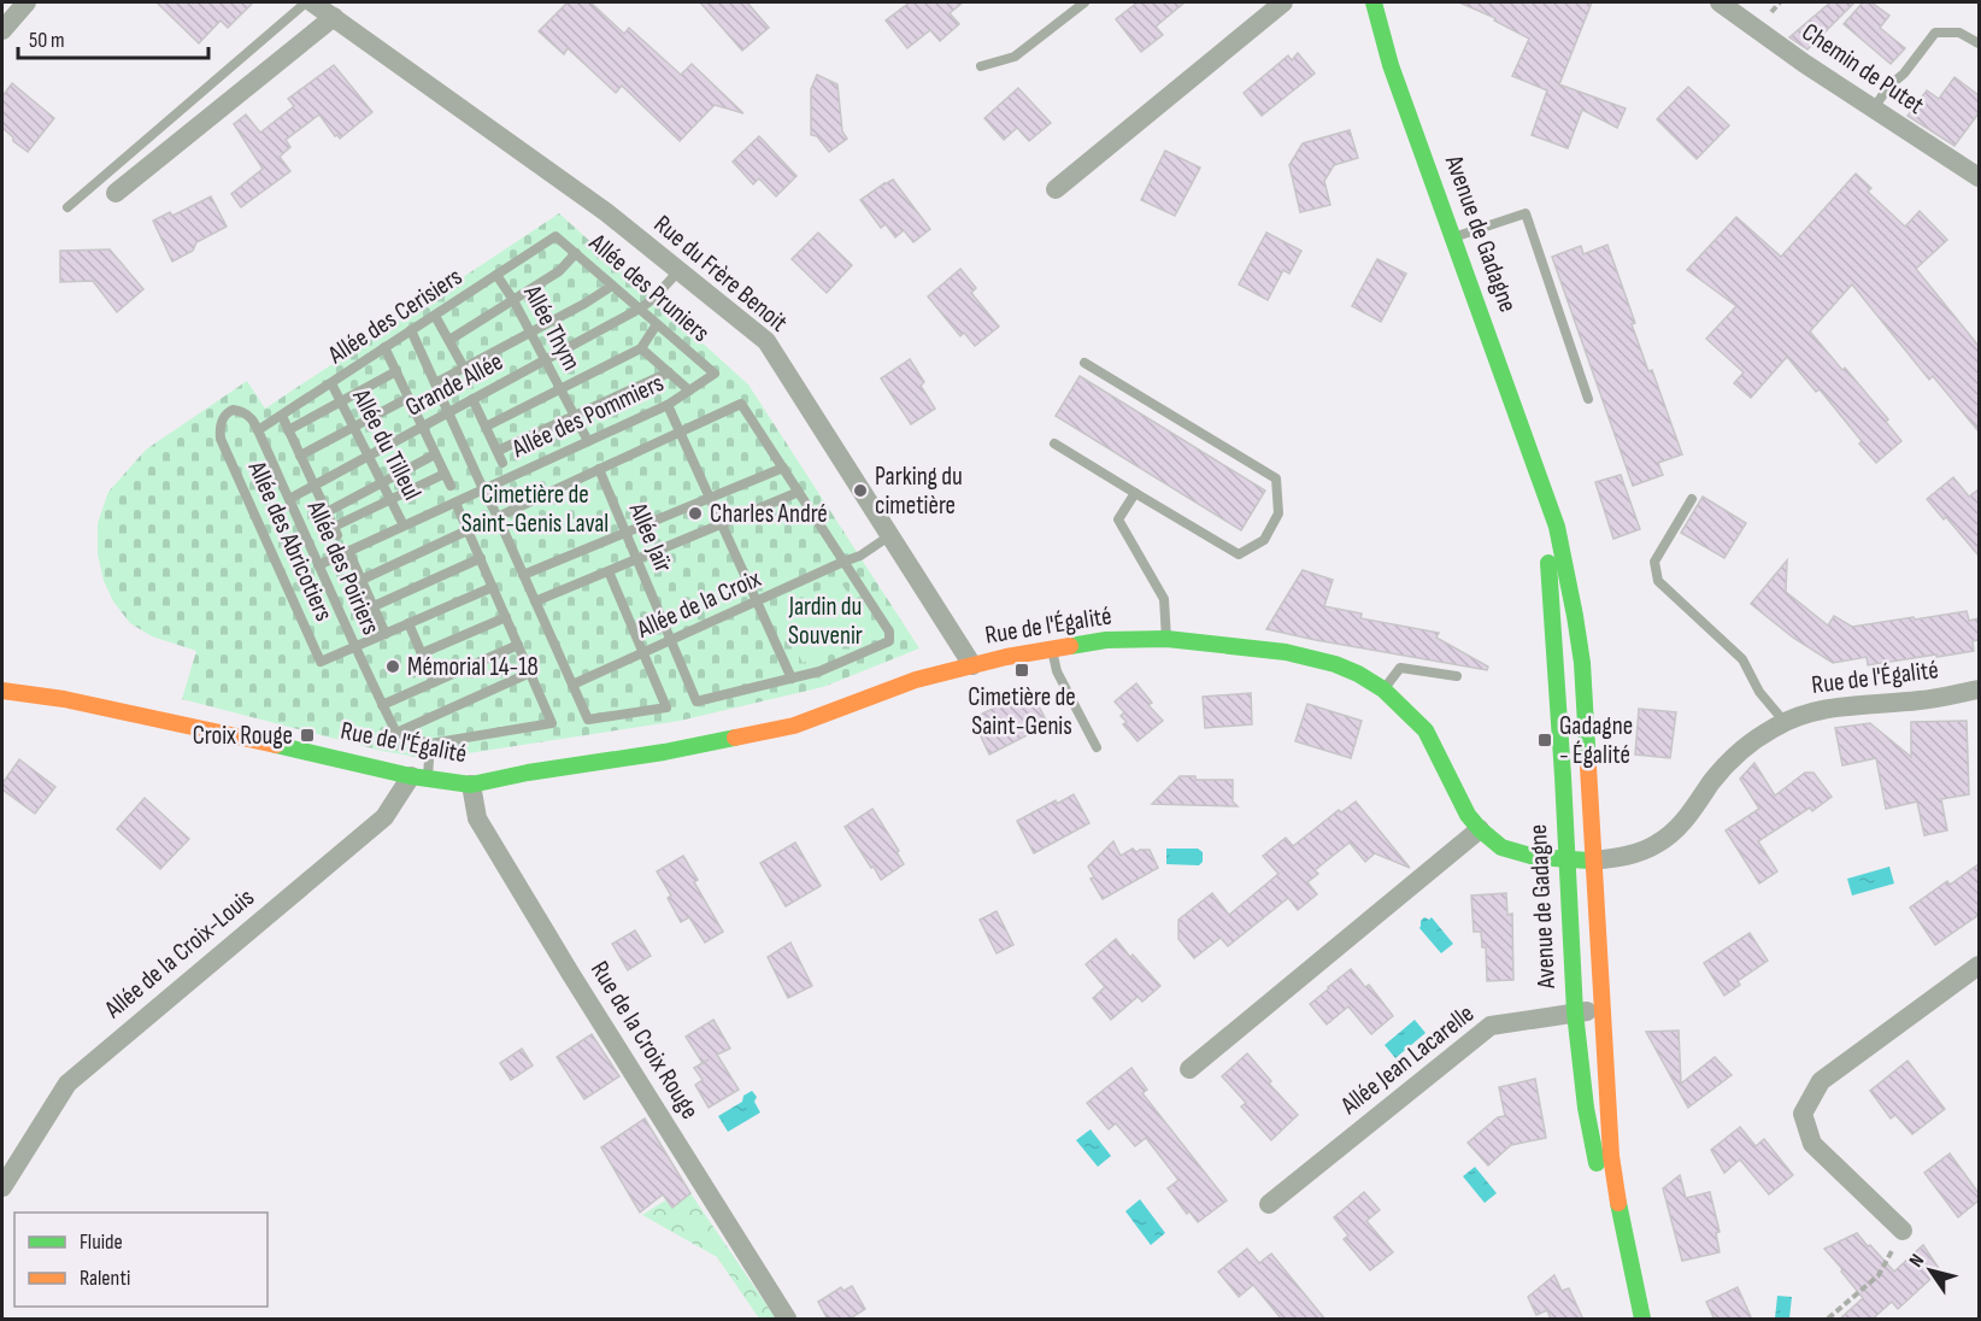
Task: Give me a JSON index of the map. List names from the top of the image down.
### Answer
{
  "streets": {
    "main road": ["Avenue de Gadagne", "Rue de l'Égalité"],
    "street": [
      "Chemin de Putet",
      "Rue du Frère Benoit",
      "Allée de la Croix-Louis",
      "Rue de la Croix Rouge",
      "Allée Jean Lacarelle"
    ],
    "lane": [
      "Allée des Pruniers",
      "Allée des Cerisiers",
      "Allée Thym",
      "Grande Allée",
      "Allée des Pommiers",
      "Allée du Tilleul",
      "Allée Jaïr",
      "Allée des Abricotiers",
      "Allée des Poiriers",
      "Allée de la Croix"
    ]
  },
  "crossings": [
    ["Avenue de Gadagne", "Rue de l'Égalité"],
    ["Avenue de Gadagne", "Allée Jean Lacarelle"],
    ["Rue du Frère Benoit", "Grande Allée"],
    ["Rue du Frère Benoit", "Allée de la Croix"],
    ["Rue du Frère Benoit", "Rue de l'Égalité"],
    ["Allée des Pruniers", "Allée des Cerisiers"],
    ["Allée des Pruniers", "Grande Allée"],
    ["Allée des Pruniers", "Allée des Pommiers"],
    ["Allée des Cerisiers", "Allée Thym"],
    ["Allée des Cerisiers", "Allée du Tilleul"],
    ["Allée des Cerisiers", "Allée des Poiriers"],
    ["Allée Thym", "Grande Allée"],
    ["Allée Thym", "Allée des Pommiers"],
    ["Grande Allée", "Allée du Tilleul"],
    ["Grande Allée", "Allée des Poiriers"],
    ["Allée des Pommiers", "Allée du Tilleul"],
    ["Allée des Pommiers", "Allée des Poiriers"],
    ["Allée Jaïr", "Allée de la Croix"],
    ["Allée des Abricotiers", "Allée des Poiriers"],
    ["Rue de l'Égalité", "Allée de la Croix-Louis"],
    ["Rue de l'Égalité", "Rue de la Croix Rouge"]
  ],
  "parks": ["Cimetière de Saint-Genis Laval", "Jardin du Souvenir"],
  "places": {
    "other": ["Parking du cimetière", "Charles André", "Mémorial 14-18"],
    "transit": ["Cimetière de Saint-Genis", "Croix Rouge", "Gadagne - Égalité"]
  },
  "legend": ["Fluide", "Ralenti"],
  "scale_bar": "50 m",
  "north": "top left"
}
